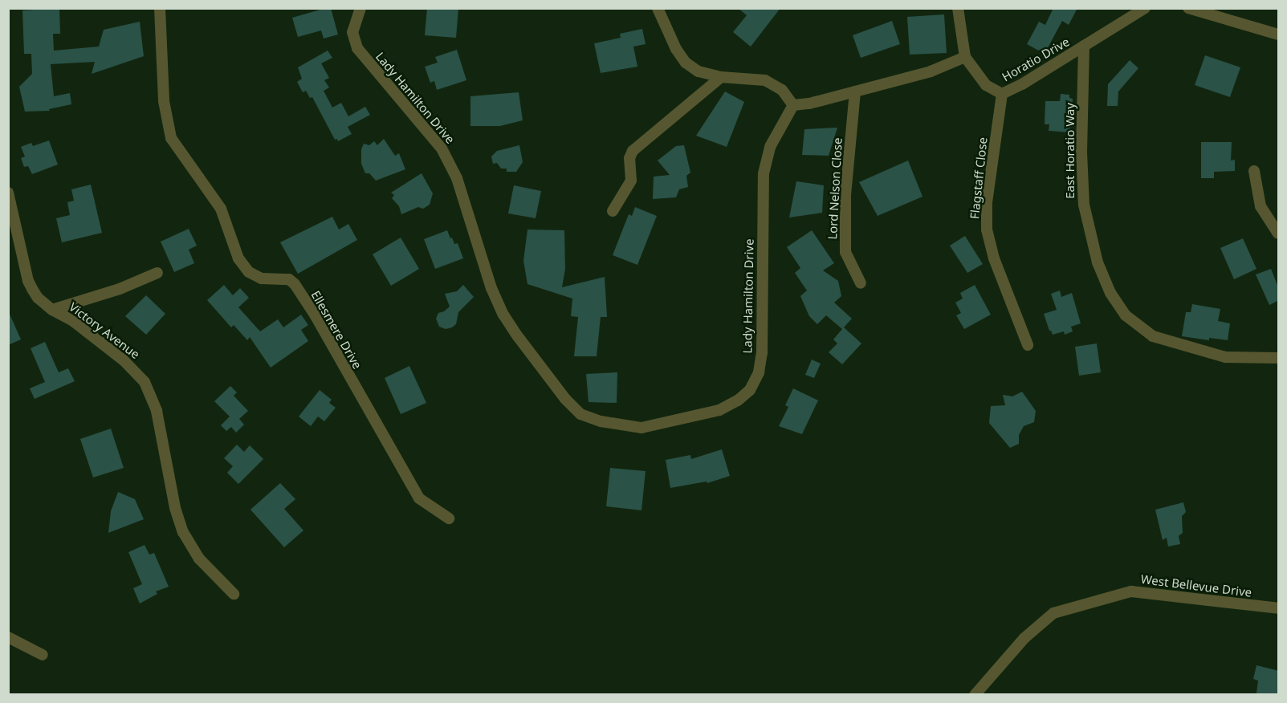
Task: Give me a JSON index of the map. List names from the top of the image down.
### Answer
{
  "streets": {
    "street": [
      "Horatio Drive",
      "Lady Hamilton Drive",
      "East Horatio Way",
      "Flagstaff Close",
      "Lord Nelson Close",
      "Ellesmere Drive",
      "Victory Avenue",
      "West Bellevue Drive"
    ]
  },
  "crossings": [
    ["Horatio Drive", "East Horatio Way"],
    ["Horatio Drive", "Flagstaff Close"]
  ]
}
